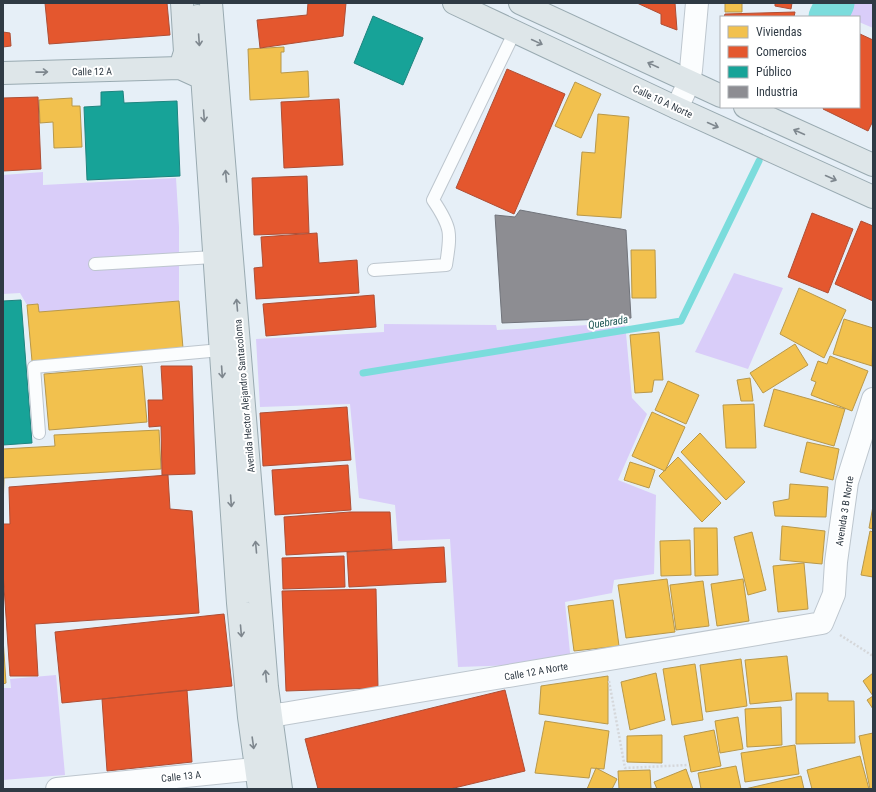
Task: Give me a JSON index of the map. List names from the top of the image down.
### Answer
{
  "streets": {
    "main road": ["Calle 12 A", "Calle 10 A Norte", "Avenida Hector Alejandro Santacoloma"],
    "street": ["Avenida 3 B Norte", "Calle 12 A Norte", "Calle 13 A"]
  },
  "crossings": [
    ["Avenida Hector Alejandro Santacoloma", "Calle 12 A Norte"],
    ["Avenida Hector Alejandro Santacoloma", "Calle 13 A"],
    ["Avenida 3 B Norte", "Calle 12 A Norte"]
  ],
  "one_way": ["Calle 12 A"],
  "water": ["Quebrada"],
  "legend": [
    "Viviendas",
    "Comercios",
    "Público",
    "Industria"
  ]
}
